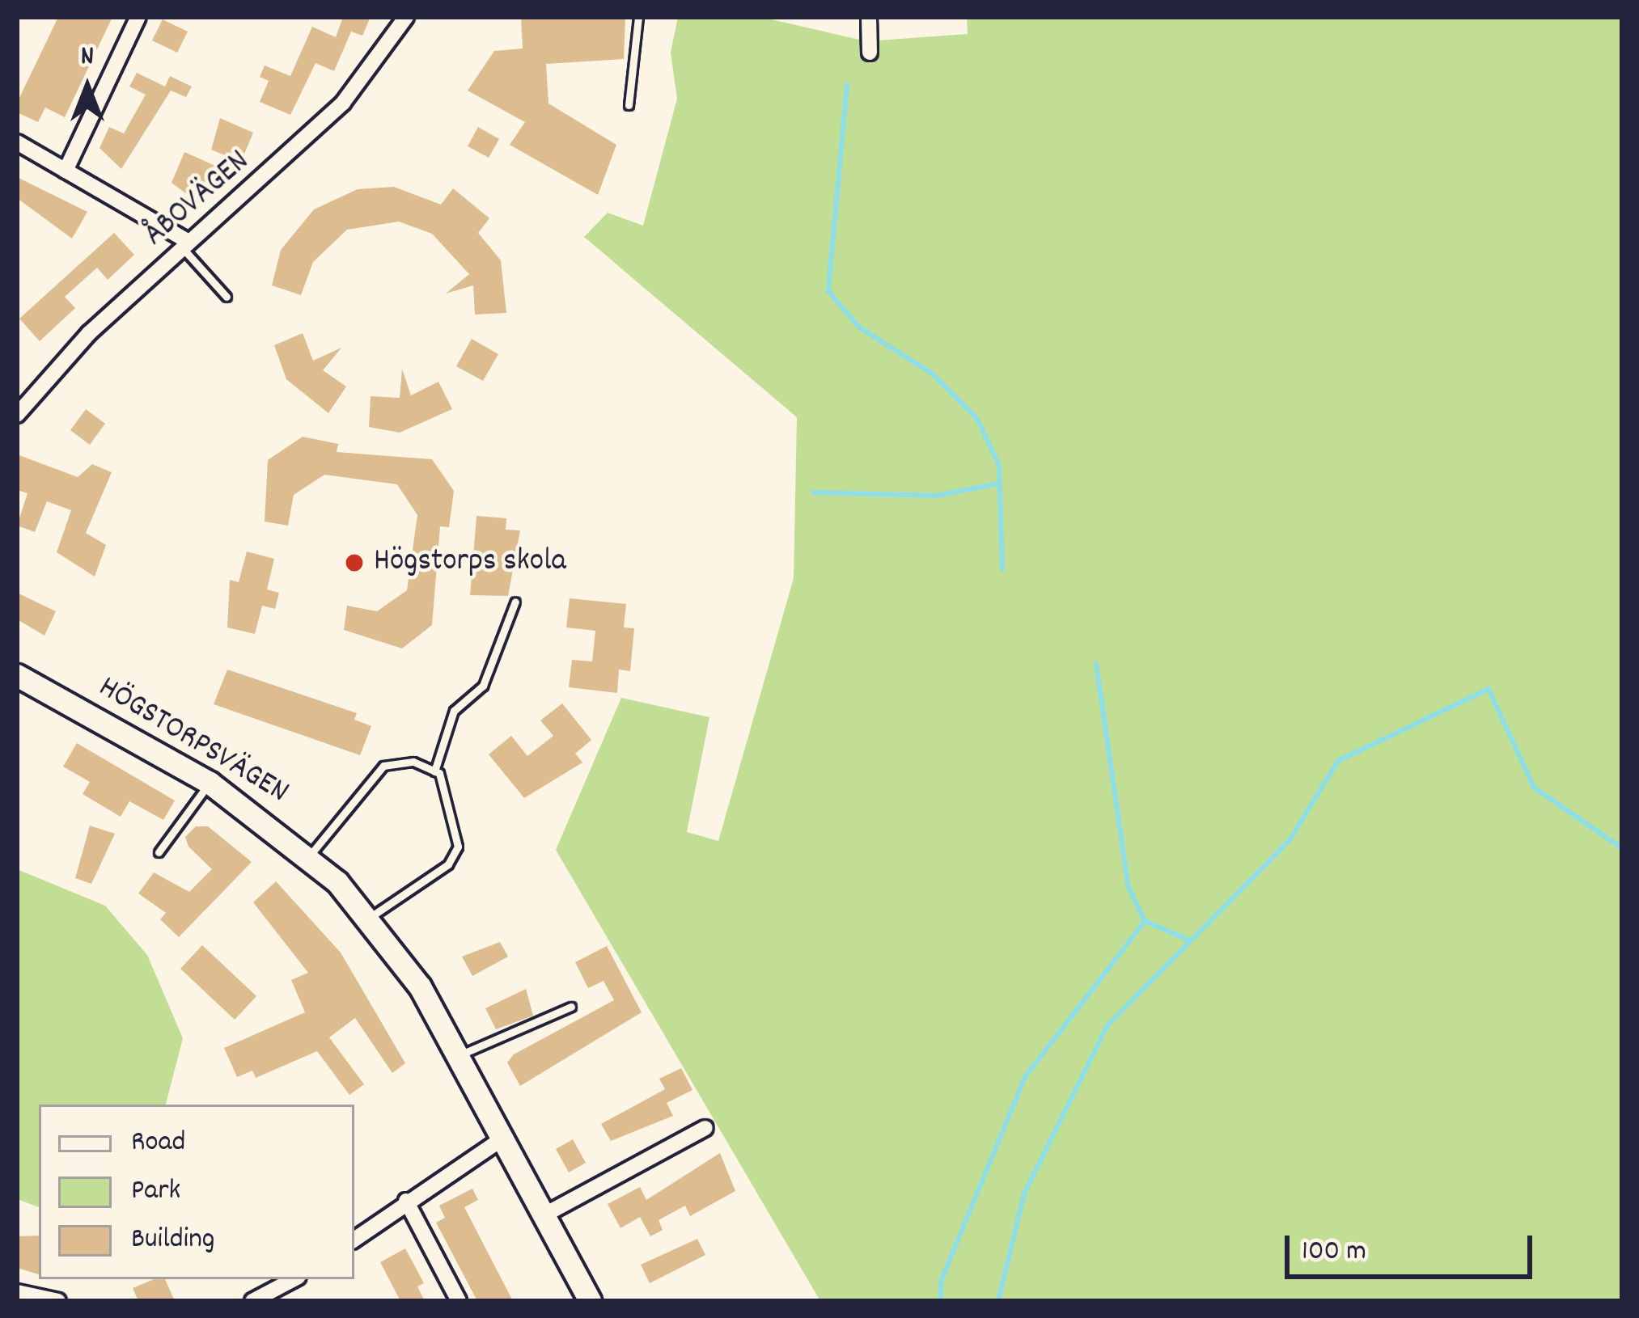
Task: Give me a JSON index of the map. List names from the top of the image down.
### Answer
{
  "streets": {
    "street": ["ÅBOVÄGEN", "HÖGSTORPSVÄGEN"]
  },
  "places": ["Högstorps skola"],
  "legend": ["Road", "Park", "Building"],
  "scale_bar": "100 m",
  "north": "top"
}
